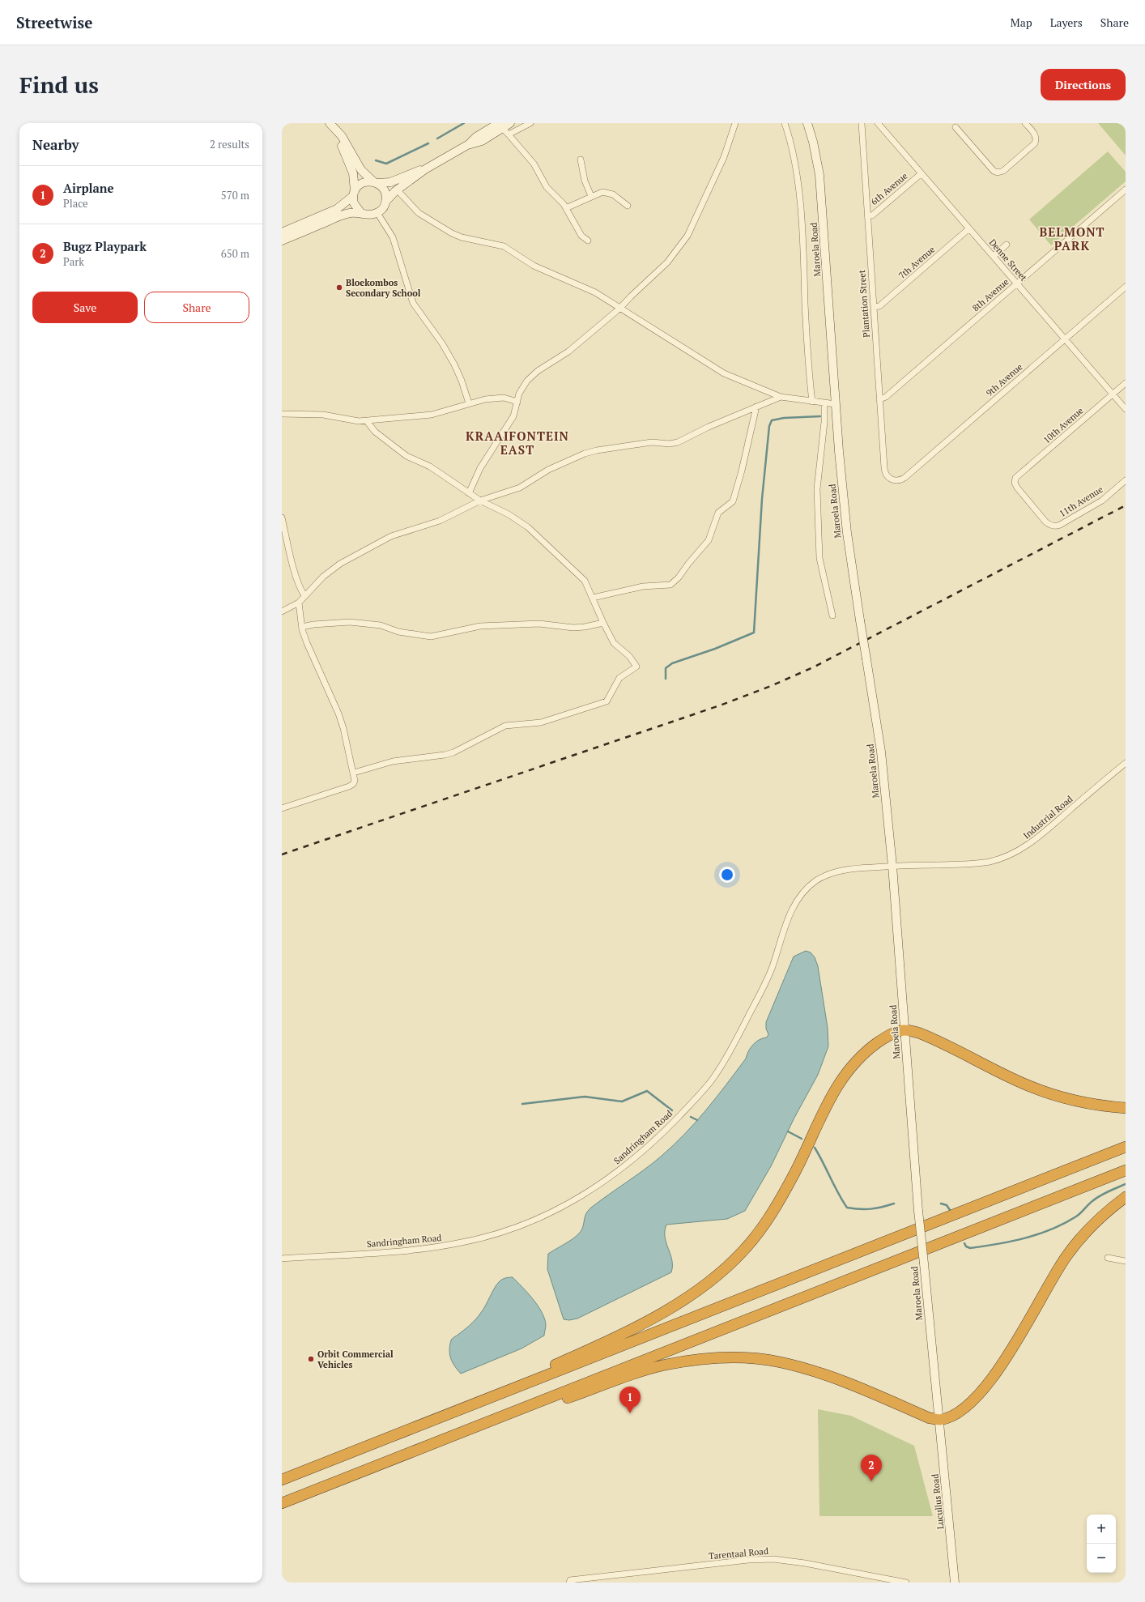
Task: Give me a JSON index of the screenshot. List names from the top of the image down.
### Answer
{
  "streets": {
    "street": [
      "6th Avenue",
      "Maroela Road",
      "Denne Street",
      "7th Avenue",
      "8th Avenue",
      "Plantation Street",
      "9th Avenue",
      "10th Avenue",
      "11th Avenue",
      "Industrial Road",
      "Sandringham Road",
      "Lucullus Road",
      "Tarentaal Road"
    ]
  },
  "crossings": [
    ["6th Avenue", "Denne Street"],
    ["6th Avenue", "Plantation Street"],
    ["Maroela Road", "Industrial Road"],
    ["Maroela Road", "Sandringham Road"],
    ["Maroela Road", "Lucullus Road"],
    ["Denne Street", "7th Avenue"],
    ["Denne Street", "8th Avenue"],
    ["Denne Street", "9th Avenue"],
    ["Denne Street", "10th Avenue"],
    ["7th Avenue", "Plantation Street"],
    ["8th Avenue", "Plantation Street"],
    ["Plantation Street", "9th Avenue"],
    ["10th Avenue", "11th Avenue"],
    ["Industrial Road", "Sandringham Road"]
  ],
  "districts": ["BELMONT PARK", "KRAAIFONTEIN EAST"],
  "places": ["Bloekombos Secondary School", "Orbit Commercial Vehicles"],
  "page": {
    "header": "Streetwise",
    "nav": ["Map", "Layers", "Share"],
    "buttons": [
      "Directions",
      ["Save", "Share"]
    ],
    "title": "Find us",
    "heading": ["Nearby", "2 results"],
    "list": [
      {
        "mark": "1",
        "name": "Airplane",
        "note": "Place",
        "value": "570 m"
      },
      {
        "mark": "2",
        "name": "Bugz Playpark",
        "note": "Park",
        "value": "650 m"
      }
    ],
    "pins": ["1", "2"],
    "map_buttons": ["+", "−"]
  }
}
